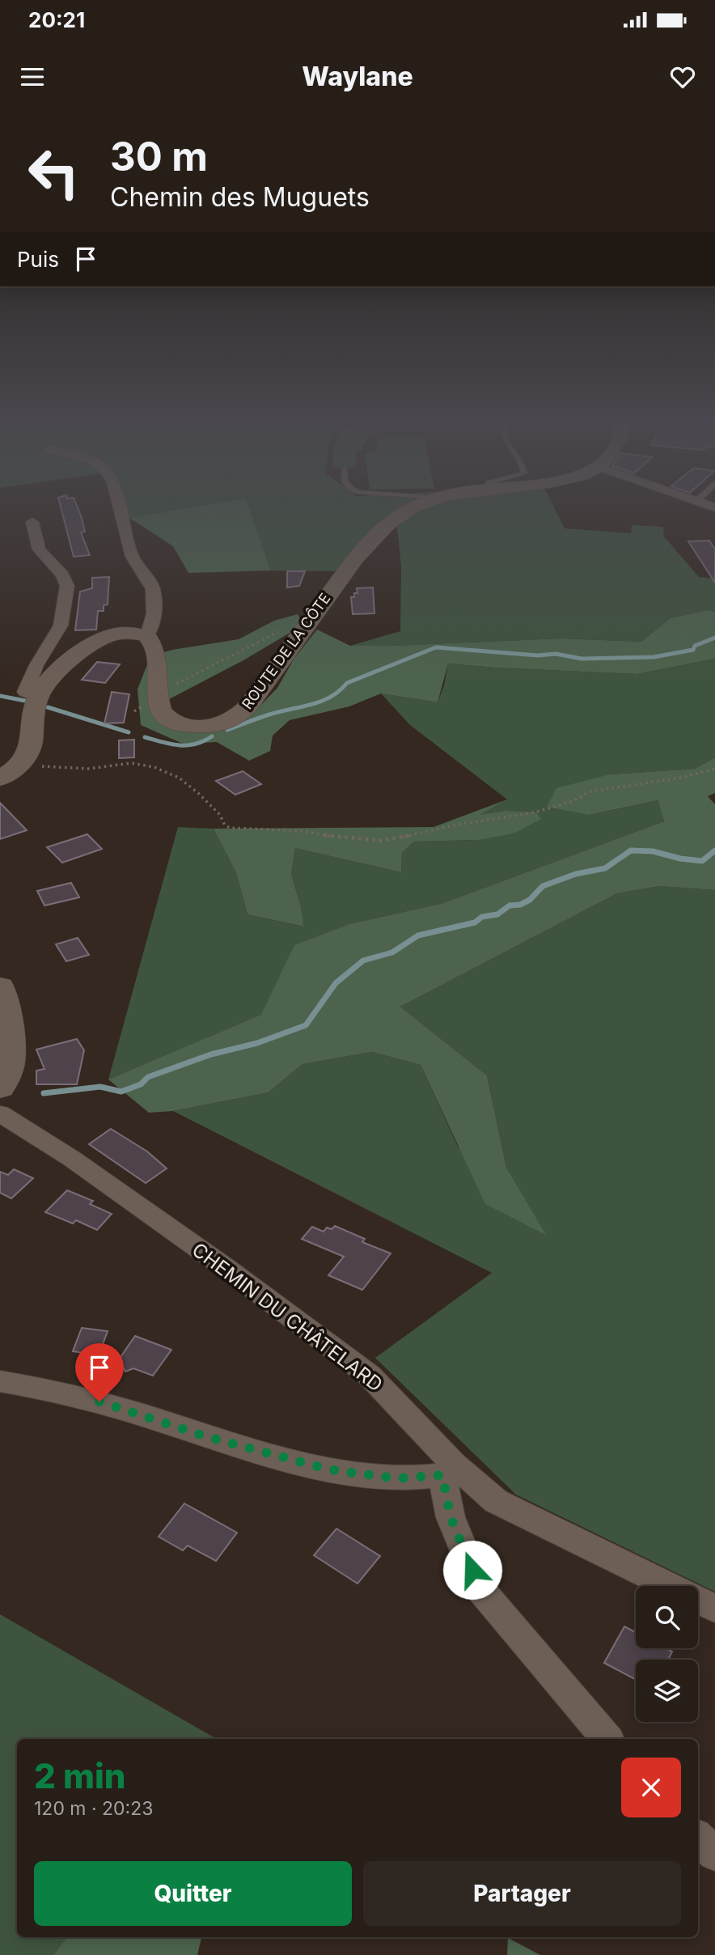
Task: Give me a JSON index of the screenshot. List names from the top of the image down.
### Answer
{
  "streets": {
    "street": ["ROUTE DE LA CÔTE", "CHEMIN DU CHÂTELARD"]
  },
  "page": {
    "status": "20:21",
    "header": "Waylane",
    "turn": ["30 m", "Chemin des Muguets"],
    "then": "Puis",
    "heading": ["2 min", "120 m · 20:23"],
    "buttons": ["Quitter", "Partager"]
  }
}
